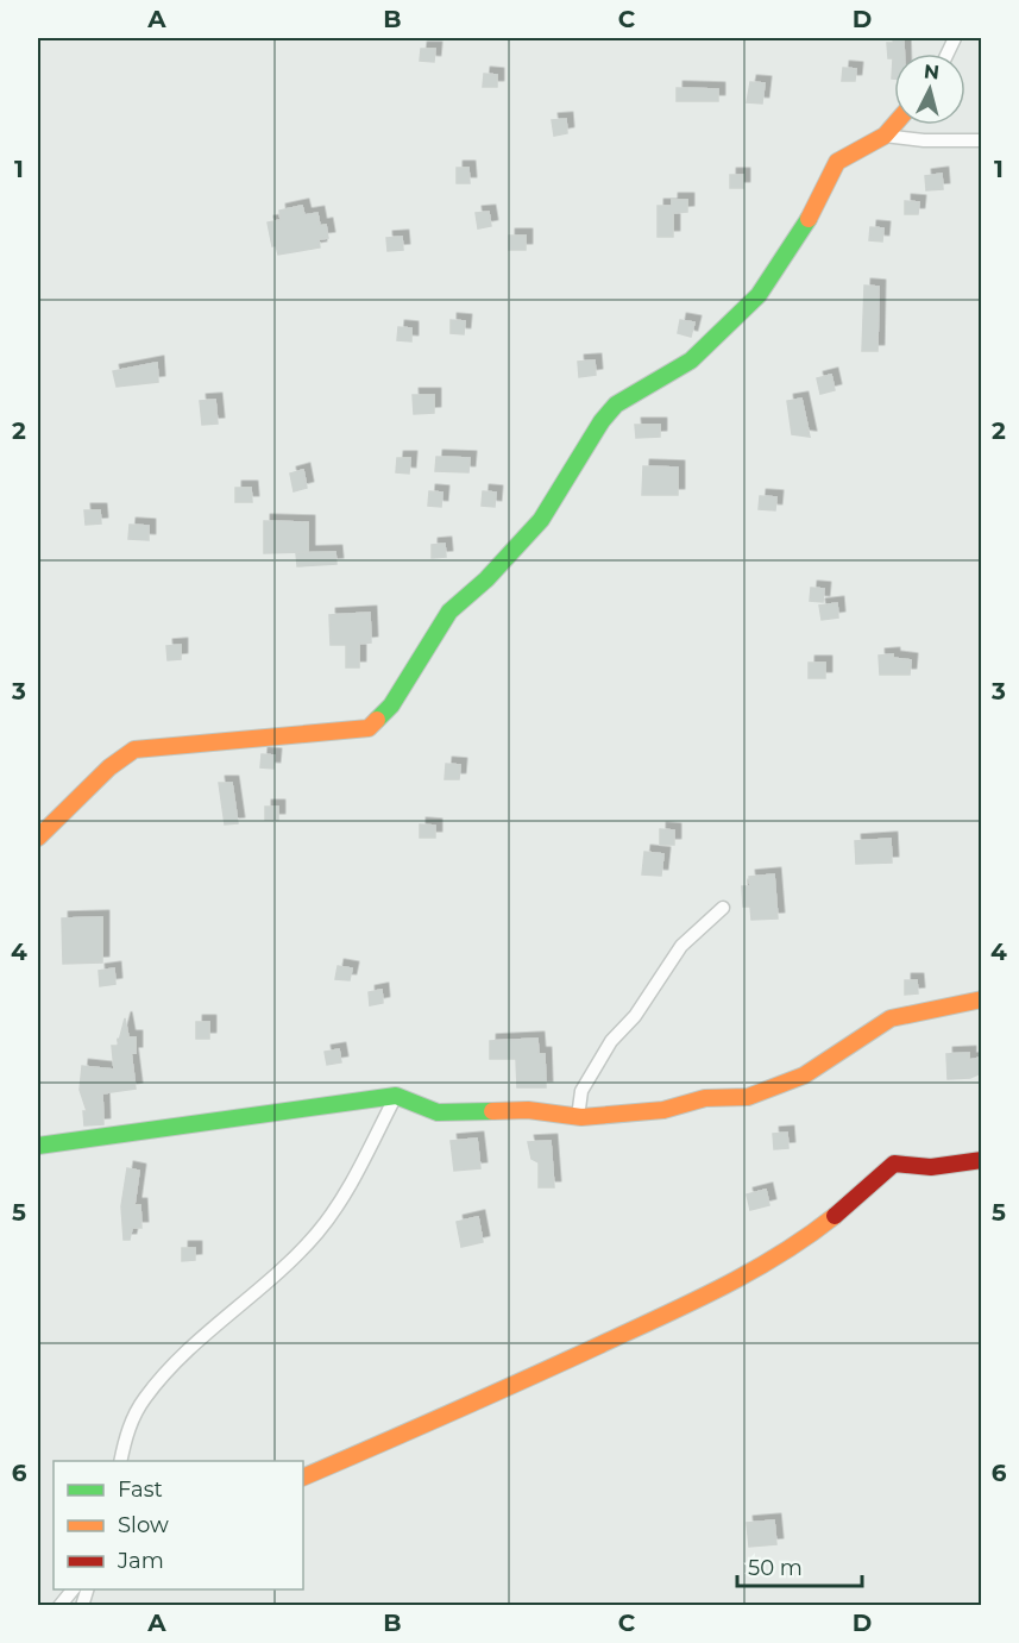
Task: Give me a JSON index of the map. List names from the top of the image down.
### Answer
{
  "legend": ["Fast", "Slow", "Jam"],
  "scale_bar": "50 m",
  "north": "top",
  "grid": {
    "columns": [
      "A",
      "B",
      "C",
      "D"
    ],
    "rows": [
      "1",
      "2",
      "3",
      "4",
      "5",
      "6"
    ]
  }
}
